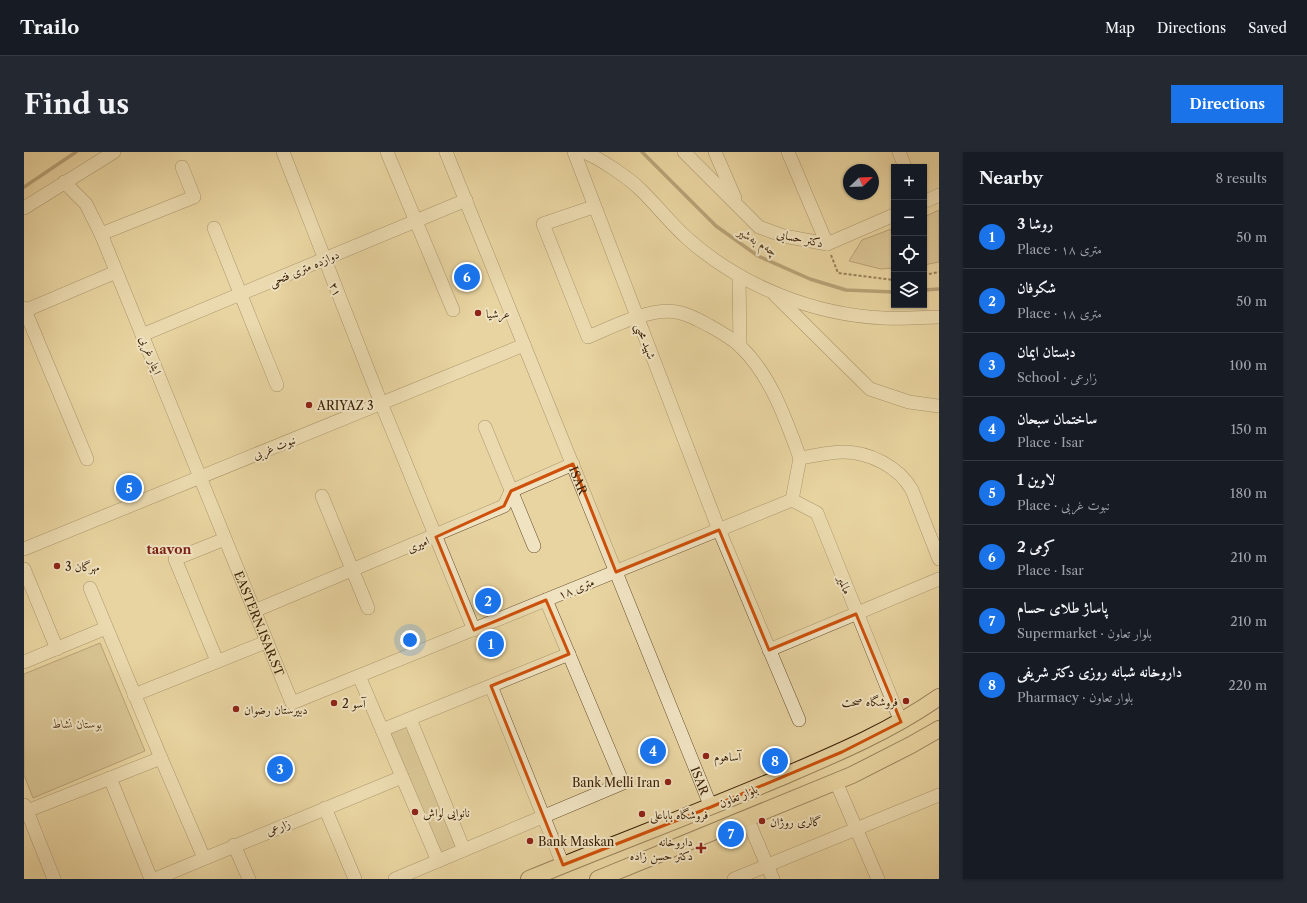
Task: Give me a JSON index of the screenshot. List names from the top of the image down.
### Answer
{
  "streets": {
    "main road": ["بلوار تعاون"],
    "street": [
      "دکتر حسابی",
      "دوازده متری فتحی",
      "۲۱",
      "شهید محبی",
      "ایثار غربی",
      "نبوت غربی",
      "ISAR",
      "امیری",
      "مالمیر",
      "۱۸ متری",
      "EASTERN.ISAR.ST",
      "زارعی"
    ]
  },
  "crossings": [
    ["دوازده متری فتحی", "۲۱"],
    ["دوازده متری فتحی", "ایثار غربی"],
    ["دوازده متری فتحی", "ISAR"],
    ["۲۱", "نبوت غربی"],
    ["۲۱", "امیری"],
    ["۲۱", "۱۸ متری"],
    ["شهید محبی", "۱۸ متری"],
    ["ایثار غربی", "نبوت غربی"],
    ["ایثار غربی", "EASTERN.ISAR.ST"],
    ["نبوت غربی", "ISAR"],
    ["نبوت غربی", "EASTERN.ISAR.ST"],
    ["ISAR", "۱۸ متری"],
    ["ISAR", "بلوار تعاون"],
    ["امیری", "EASTERN.ISAR.ST"],
    ["مالمیر", "۱۸ متری"],
    ["مالمیر", "بلوار تعاون"],
    ["۱۸ متری", "EASTERN.ISAR.ST"]
  ],
  "districts": ["taavon"],
  "water": ["چەم بەشیر"],
  "parks": ["بوستان نشاط"],
  "places": {
    "other": [
      "عرشیا",
      "ARIYAZ 3",
      "مهرگان 3",
      "فروشگاه صحت",
      "آسو 2",
      "دبیرستان رضوان",
      "آساهوم",
      "Bank Melli Iran",
      "نانوایی لواش",
      "فروشگاه باباعلی",
      "گالری روژان",
      "Bank Maskan"
    ],
    "health": ["داروخانه دکتر حسن زاده"]
  },
  "north": "top right",
  "page": {
    "header": "Trailo",
    "nav": ["Map", "Directions", "Saved"],
    "buttons": "Directions",
    "title": "Find us",
    "heading": ["Nearby", "8 results"],
    "map_buttons": ["+", "−"],
    "list": [
      {
        "mark": "1",
        "name": "روشا 3",
        "note": "Place · ۱۸ متری",
        "value": "50 m"
      },
      {
        "mark": "2",
        "name": "شکوفان",
        "note": "Place · ۱۸ متری",
        "value": "50 m"
      },
      {
        "mark": "3",
        "name": "دبستان ایمان",
        "note": "School · زارعی",
        "value": "100 m"
      },
      {
        "mark": "4",
        "name": "ساختمان سبحان",
        "note": "Place · Isar",
        "value": "150 m"
      },
      {
        "mark": "5",
        "name": "لاوین 1",
        "note": "Place · نبوت غربی",
        "value": "180 m"
      },
      {
        "mark": "6",
        "name": "کرمی 2",
        "note": "Place · Isar",
        "value": "210 m"
      },
      {
        "mark": "7",
        "name": "پاساژ طلای حسام",
        "note": "Supermarket · بلوار تعاون",
        "value": "210 m"
      },
      {
        "mark": "8",
        "name": "داروخانه شبانه روزی دکتر شریفی",
        "note": "Pharmacy · بلوار تعاون",
        "value": "220 m"
      }
    ],
    "pins": [
      "6",
      "5",
      "2",
      "1",
      "4",
      "8",
      "3",
      "7"
    ]
  }
}
